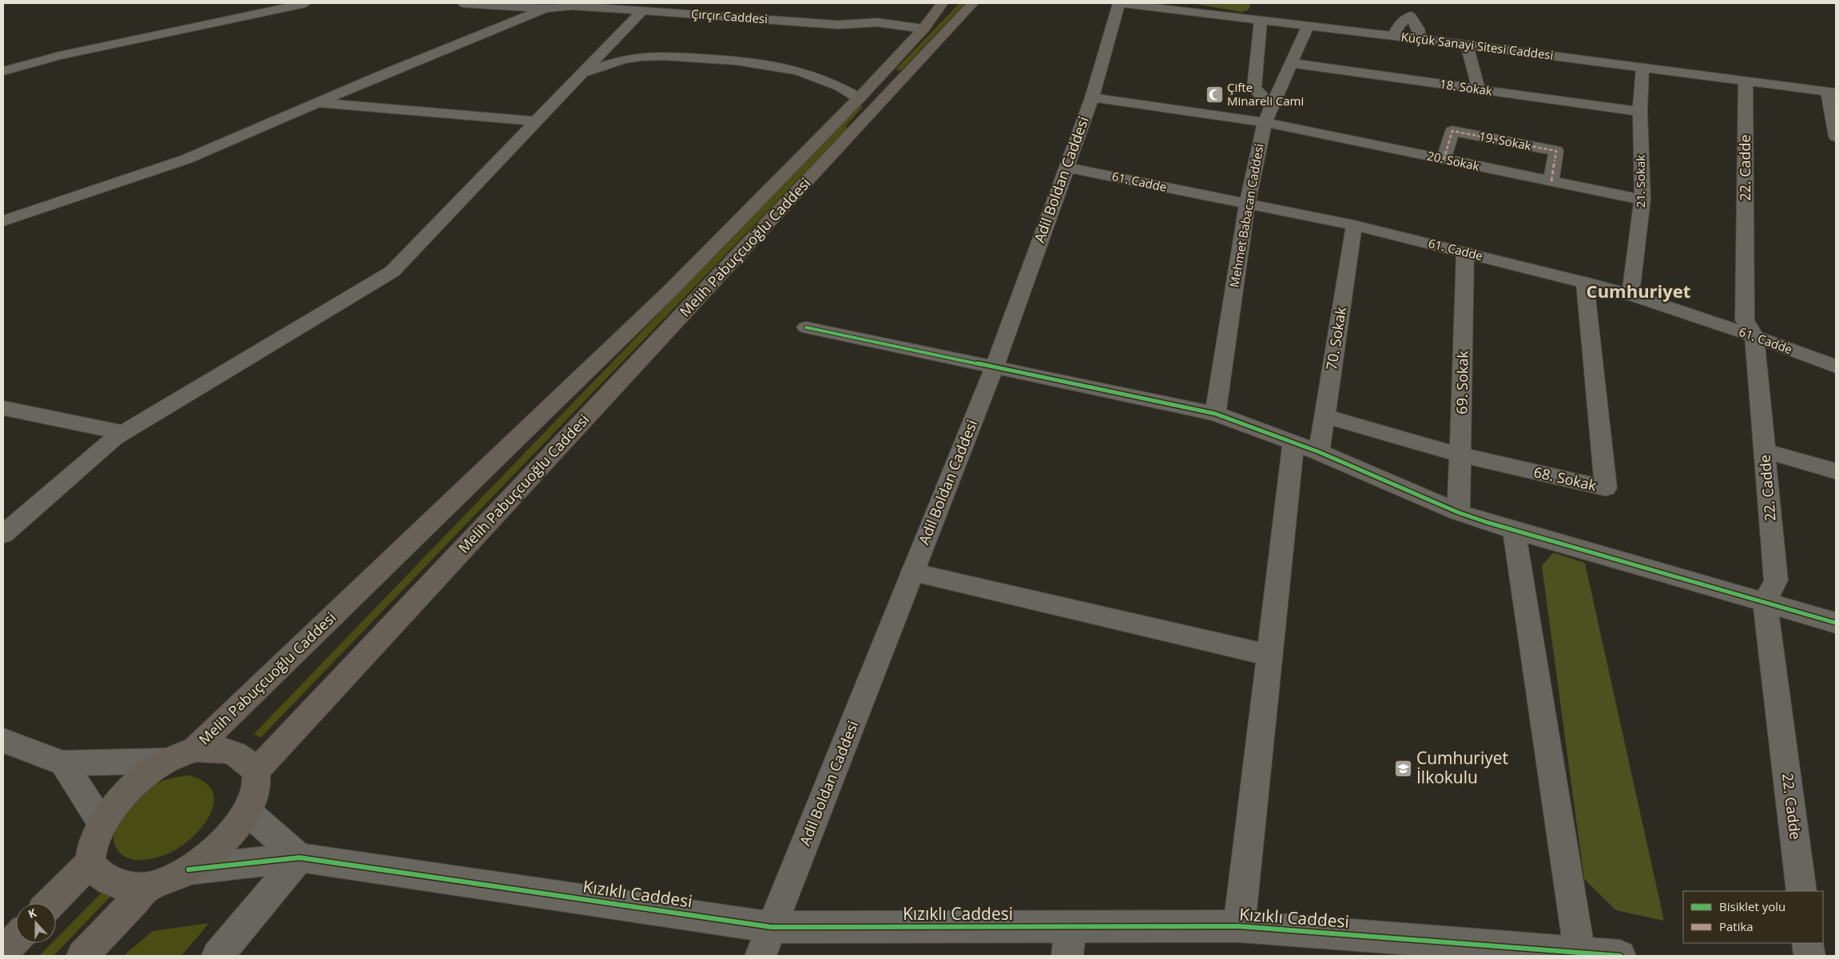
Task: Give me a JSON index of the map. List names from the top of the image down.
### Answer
{
  "streets": {
    "main road": ["Melih Pabuçcuoğlu Caddesi"],
    "street": [
      "Çırçır Caddesi",
      "Küçük Sanayi Sitesi Caddesi",
      "18. Sokak",
      "19. Sokak",
      "20. Sokak",
      "22. Cadde",
      "Adil Boldan Caddesi",
      "21. Sokak",
      "61. Cadde",
      "Mehmet Babacan Caddesi",
      "70. Sokak",
      "69. Sokak",
      "68. Sokak",
      "Kızıklı Caddesi"
    ]
  },
  "crossings": [
    ["Çırçır Caddesi", "Melih Pabuçcuoğlu Caddesi"],
    ["Küçük Sanayi Sitesi Caddesi", "22. Cadde"],
    ["Küçük Sanayi Sitesi Caddesi", "Adil Boldan Caddesi"],
    ["Küçük Sanayi Sitesi Caddesi", "21. Sokak"],
    ["Küçük Sanayi Sitesi Caddesi", "Mehmet Babacan Caddesi"],
    ["18. Sokak", "21. Sokak"],
    ["18. Sokak", "Mehmet Babacan Caddesi"],
    ["19. Sokak", "20. Sokak"],
    ["20. Sokak", "Adil Boldan Caddesi"],
    ["20. Sokak", "21. Sokak"],
    ["20. Sokak", "Mehmet Babacan Caddesi"],
    ["22. Cadde", "61. Cadde"],
    ["Adil Boldan Caddesi", "61. Cadde"],
    ["Adil Boldan Caddesi", "Kızıklı Caddesi"],
    ["21. Sokak", "61. Cadde"],
    ["61. Cadde", "Mehmet Babacan Caddesi"],
    ["61. Cadde", "70. Sokak"],
    ["61. Cadde", "69. Sokak"],
    ["61. Cadde", "68. Sokak"],
    ["70. Sokak", "68. Sokak"],
    ["69. Sokak", "68. Sokak"]
  ],
  "districts": ["Cumhuriyet"],
  "places": {
    "mosque": ["Çifte Minareli Cami"],
    "school or university": ["Cumhuriyet İlkokulu"]
  },
  "legend": ["Bisiklet yolu", "Patika"],
  "north": "top"
}
